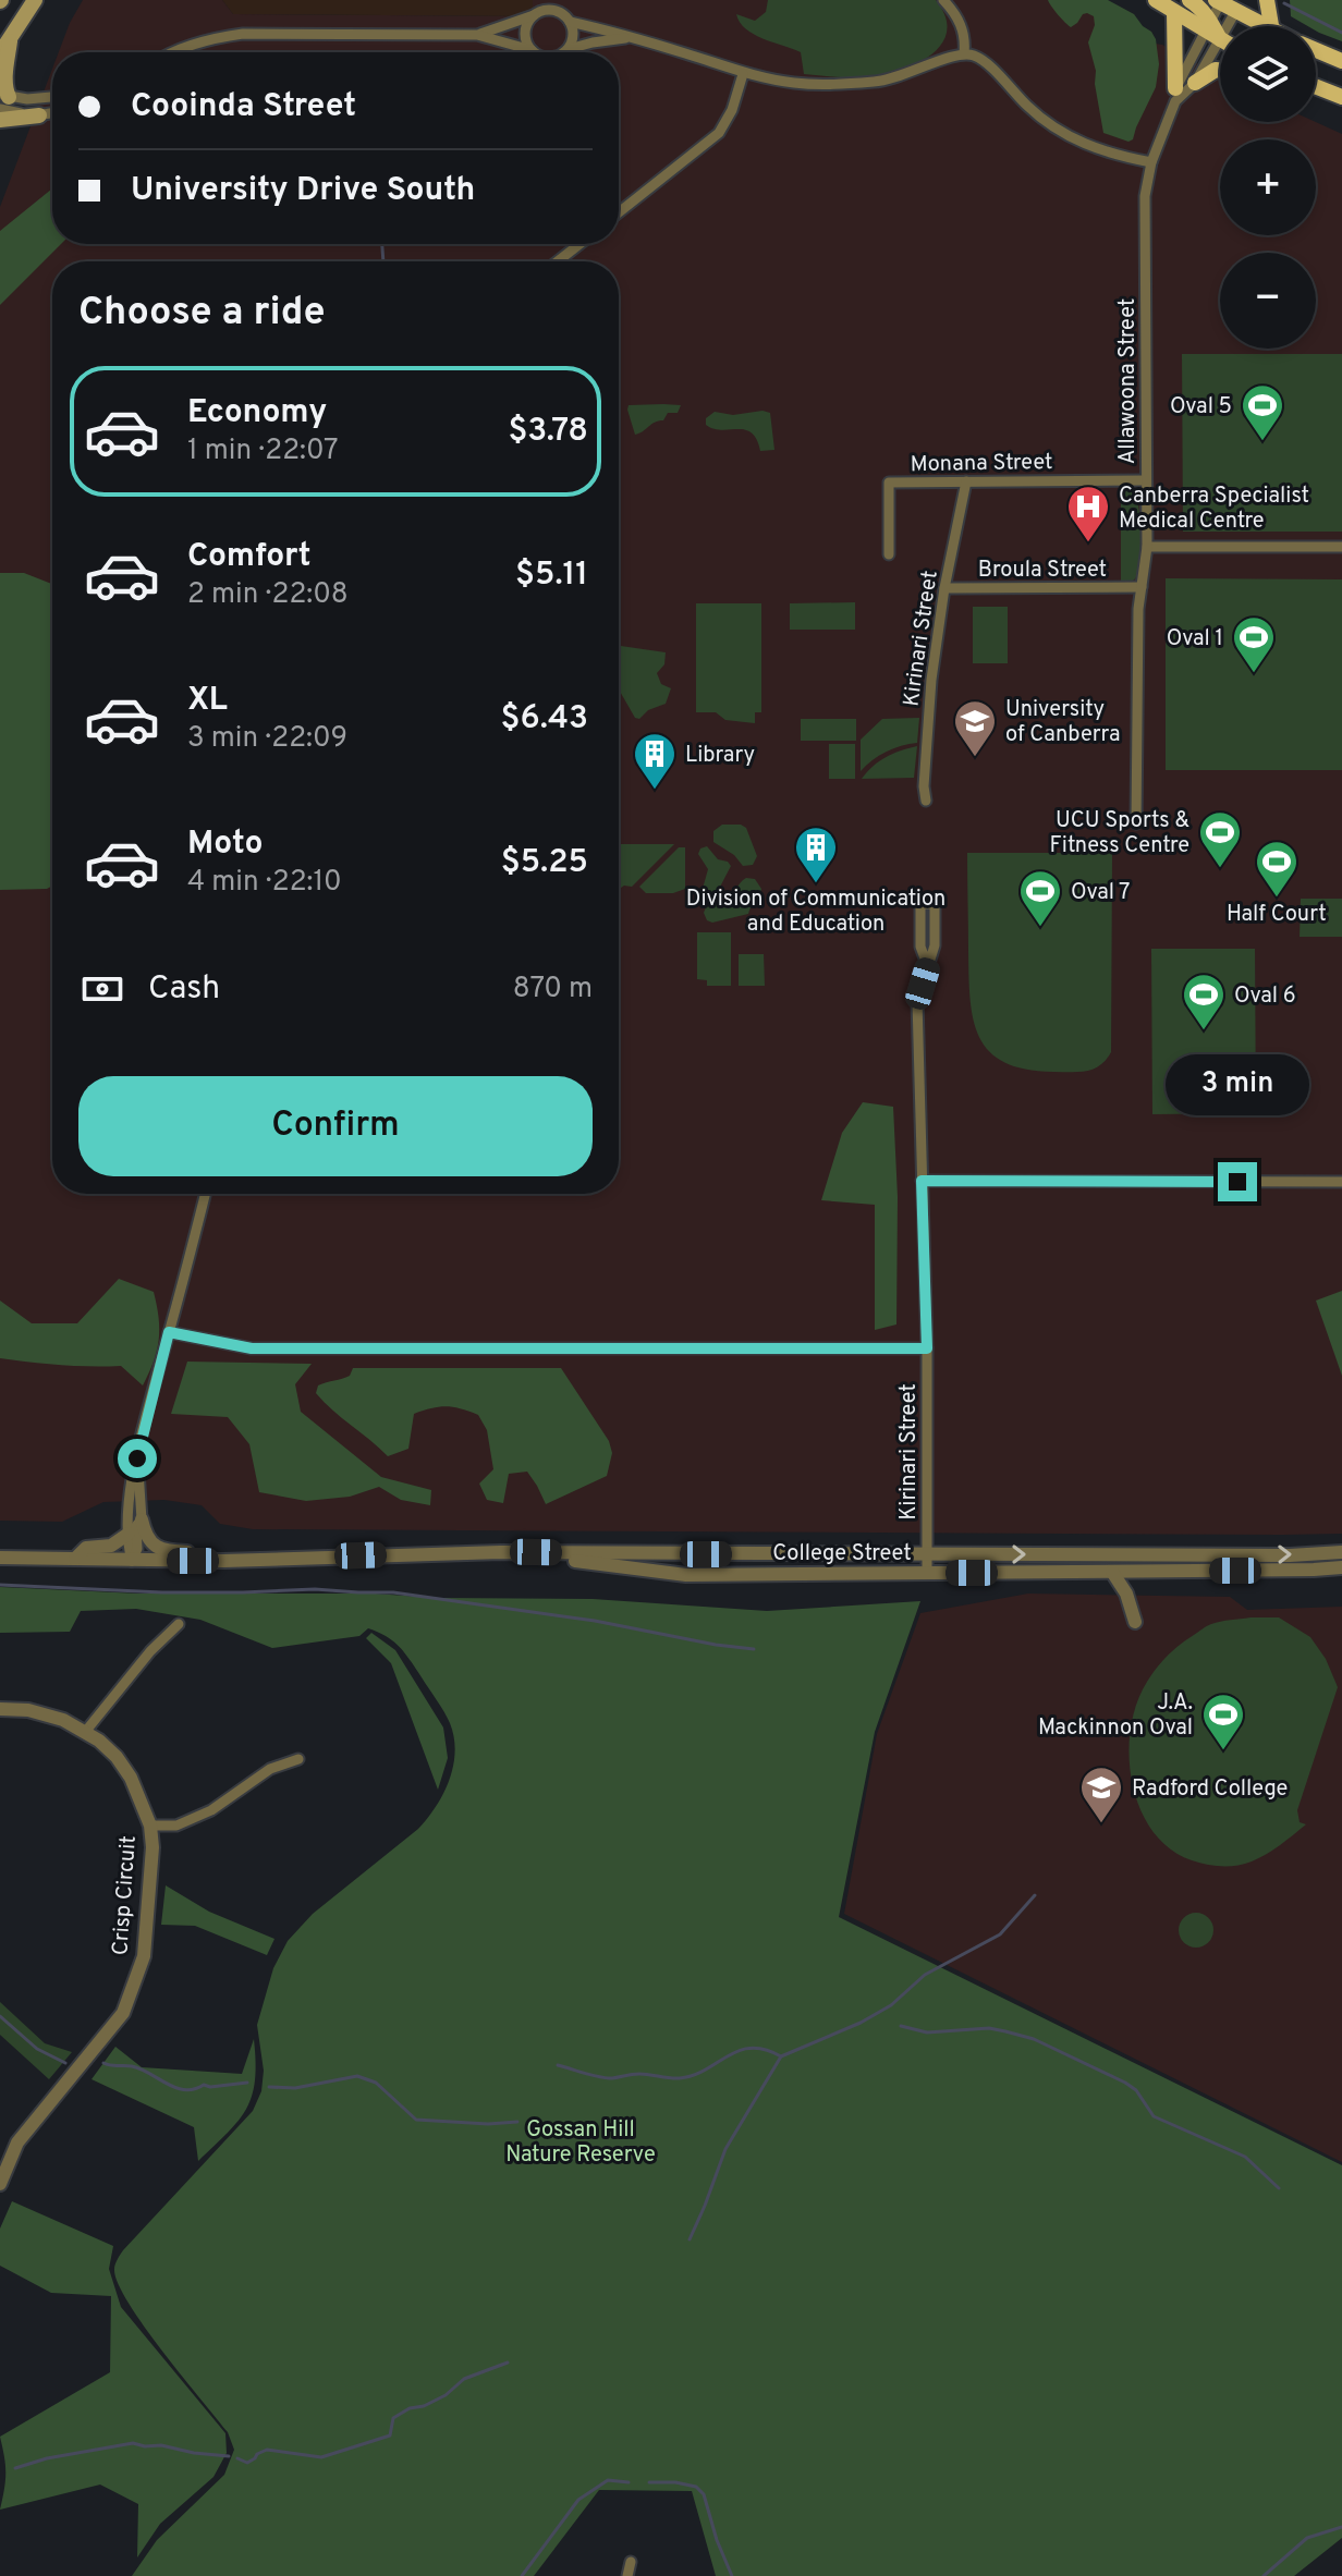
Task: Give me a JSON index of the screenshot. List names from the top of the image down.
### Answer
{
  "streets": {
    "street": [
      "Allawoona Street",
      "Monana Street",
      "Broula Street",
      "Kirinari Street",
      "College Street",
      "Crisp Circuit"
    ]
  },
  "crossings": [
    ["Allawoona Street", "Monana Street"],
    ["Allawoona Street", "Broula Street"],
    ["Monana Street", "Kirinari Street"],
    ["Broula Street", "Kirinari Street"],
    ["Kirinari Street", "College Street"]
  ],
  "parks": ["Gossan Hill Nature Reserve"],
  "places": {
    "sports": [
      "Oval 5",
      "Oval 1",
      "UCU Sports & Fitness Centre",
      "Half Court",
      "Oval 7",
      "Oval 6",
      "J.A. Mackinnon Oval"
    ],
    "hospital": ["Canberra Specialist Medical Centre"],
    "school or university": ["University of Canberra", "Radford College"],
    "building": ["Library", "Division of Communication and Education"]
  },
  "page": {
    "map_buttons": ["+", "−"],
    "banner": ["Cooinda Street", "University Drive South"],
    "heading": "Choose a ride",
    "list": [
      {
        "name": "Economy",
        "note": "1 min · 22:07",
        "value": "$3.78"
      },
      {
        "name": "Comfort",
        "note": "2 min · 22:08",
        "value": "$5.11"
      },
      {
        "name": "XL",
        "note": "3 min · 22:09",
        "value": "$6.43"
      },
      {
        "name": "Moto",
        "note": "4 min · 22:10",
        "value": "$5.25"
      }
    ],
    "pay": ["Cash", "870 m"],
    "bubble": "3 min",
    "buttons": "Confirm"
  }
}
